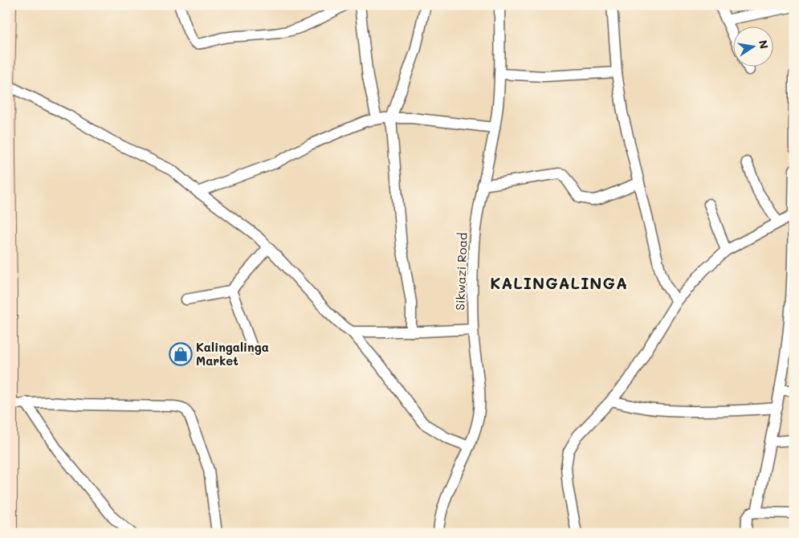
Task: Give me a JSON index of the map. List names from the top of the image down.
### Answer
{
  "streets": {
    "street": ["Sikwazi Road"]
  },
  "districts": ["KALINGALINGA"],
  "places": {
    "shop": ["Kalingalinga Market"]
  },
  "north": "right"
}
